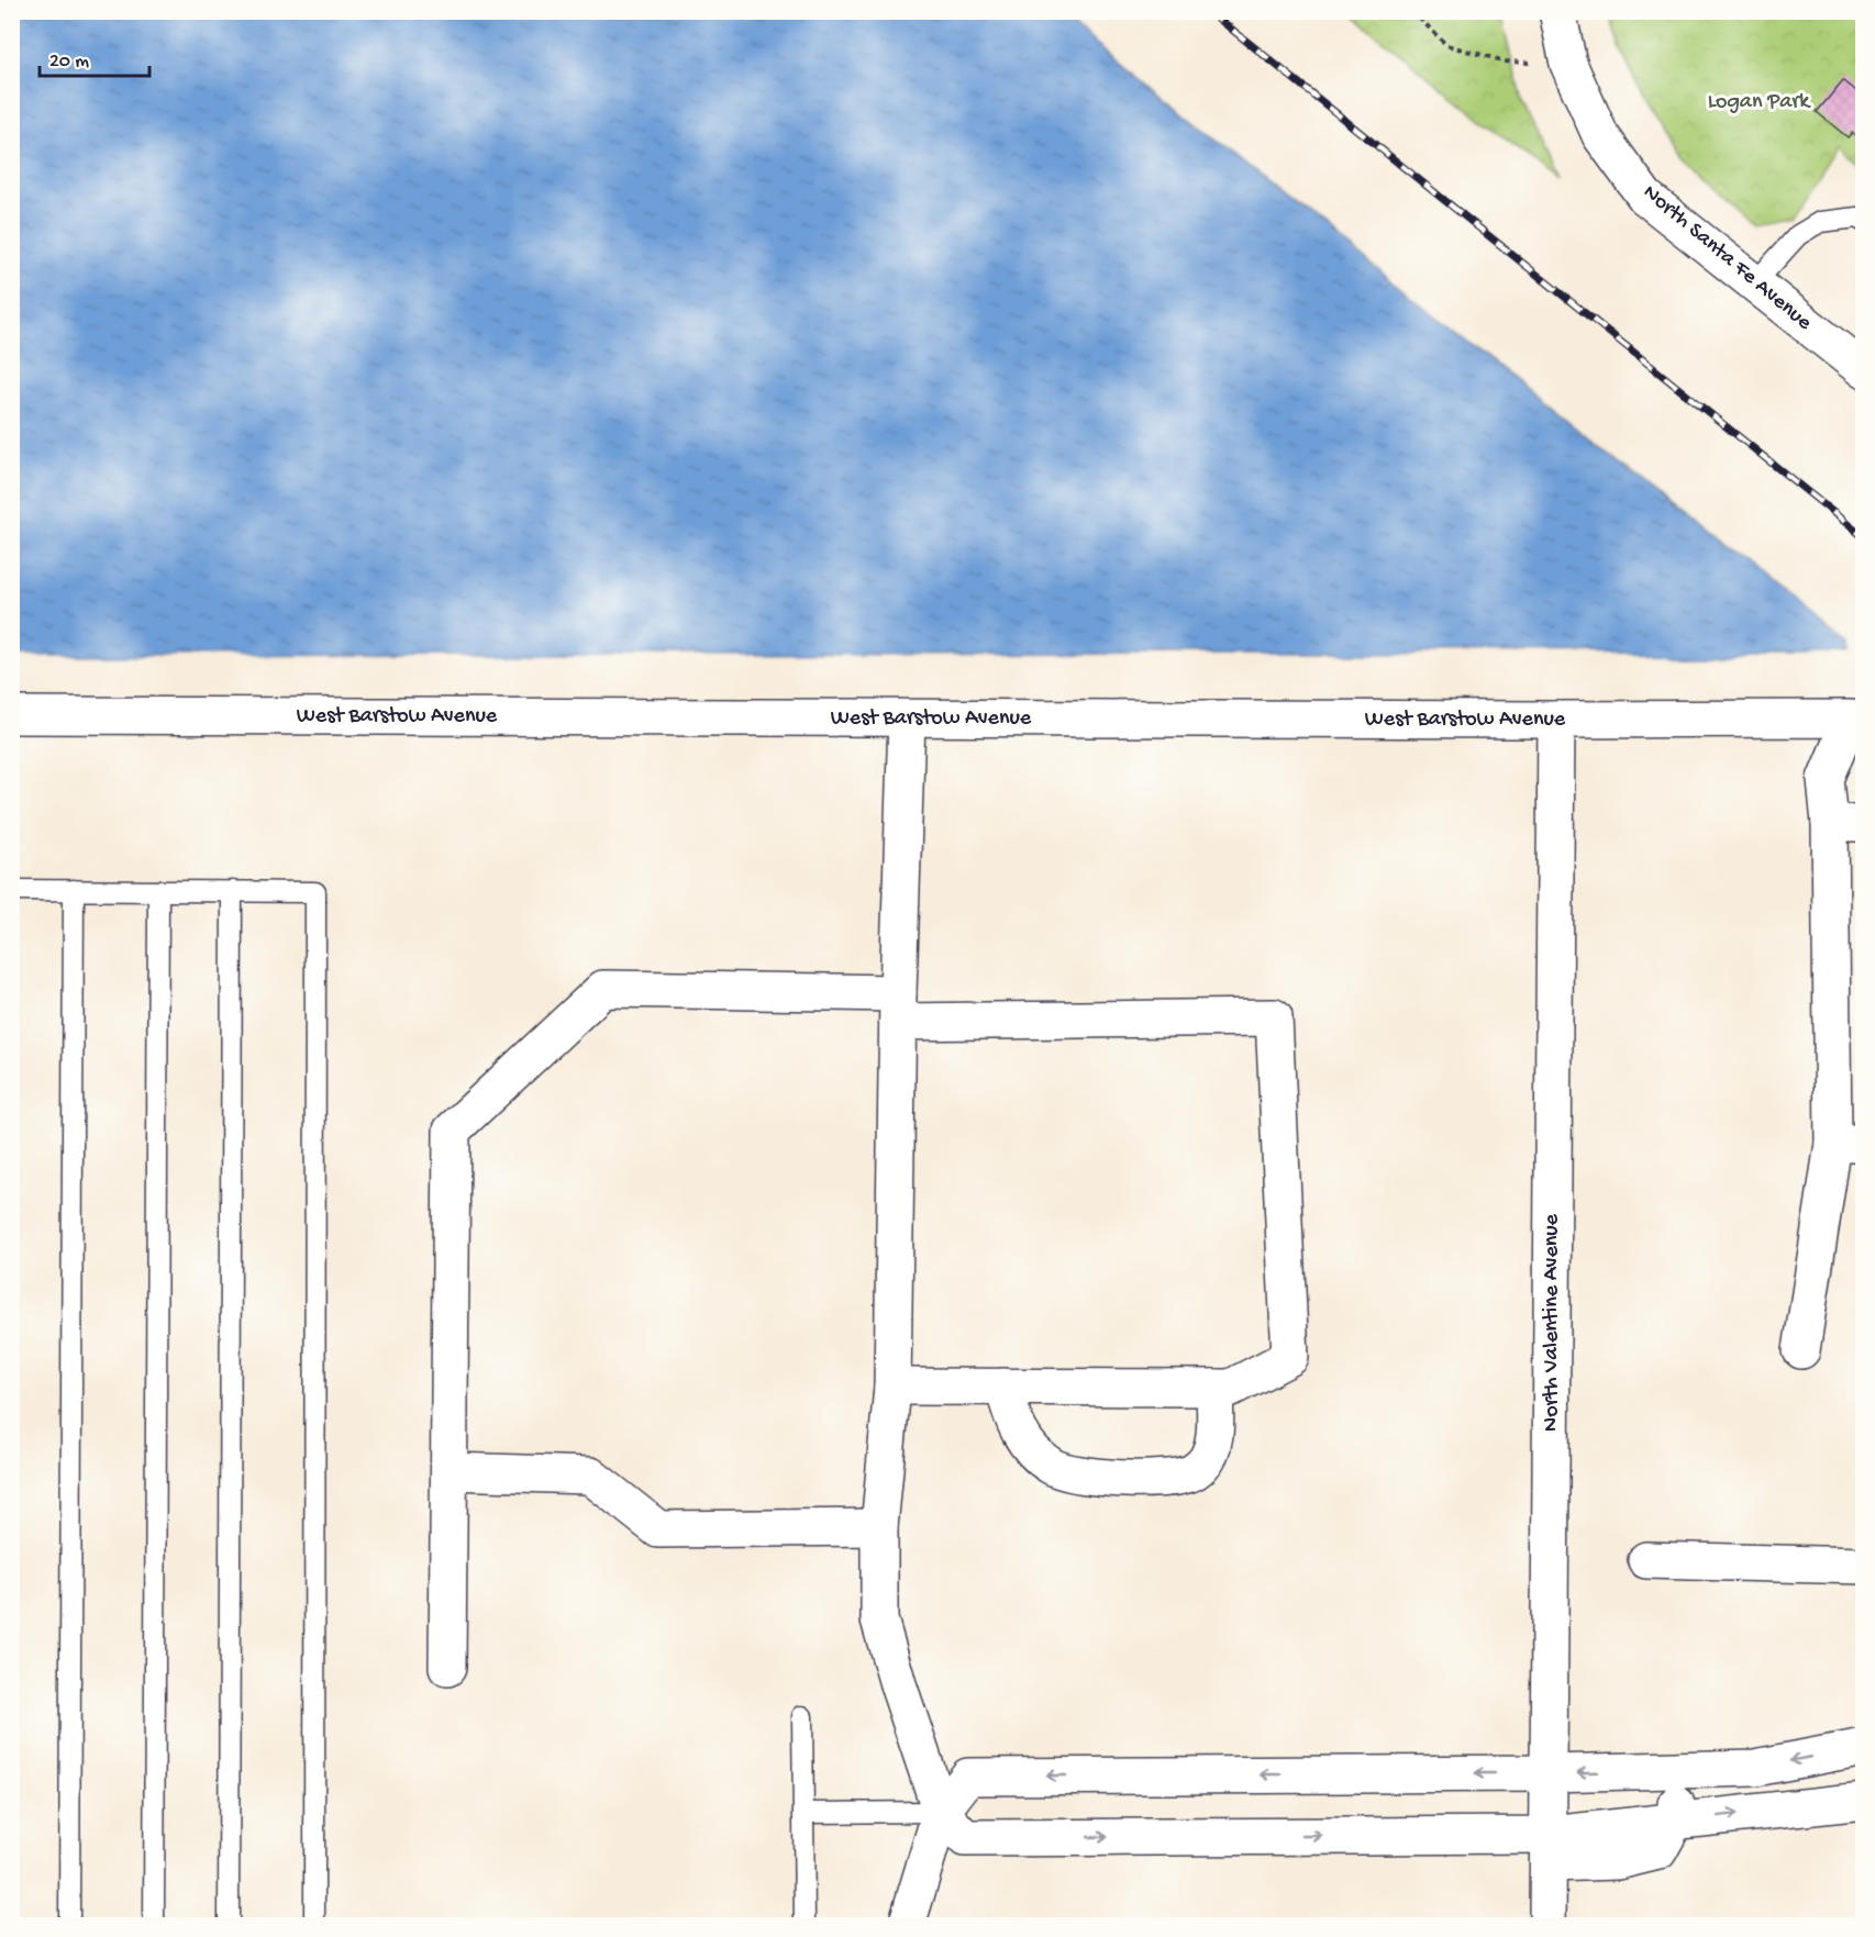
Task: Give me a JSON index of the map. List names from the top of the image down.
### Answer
{
  "streets": {
    "street": ["North Santa Fe Avenue", "West Barstow Avenue", "North Valentine Avenue"]
  },
  "crossings": [
    ["West Barstow Avenue", "North Valentine Avenue"]
  ],
  "parks": ["Logan Park"],
  "scale_bar": "20 m"
}
